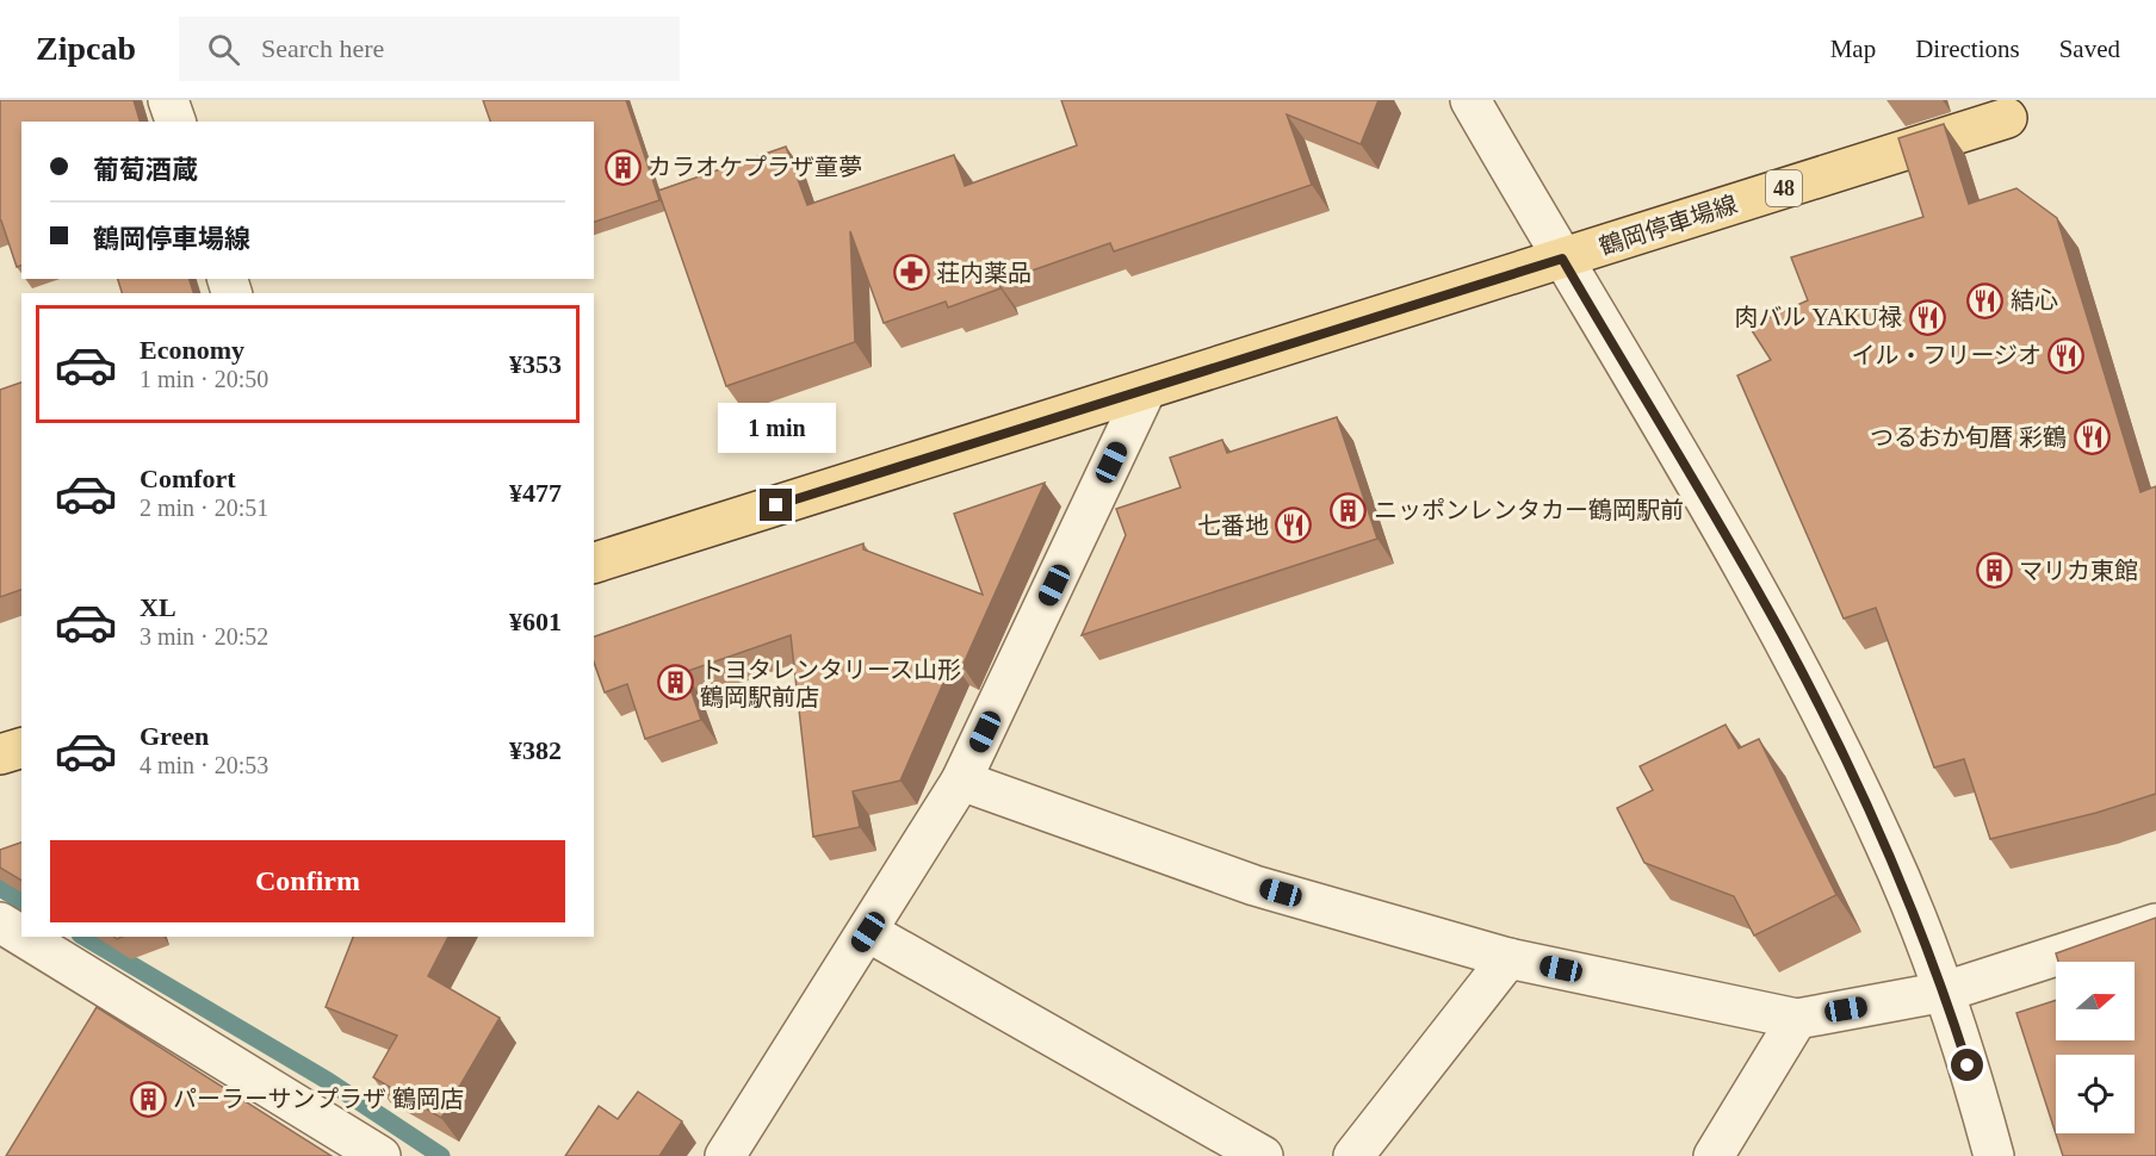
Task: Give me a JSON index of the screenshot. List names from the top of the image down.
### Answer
{
  "streets": {
    "main road": ["48", "鶴岡停車場線"]
  },
  "places": {
    "building": [
      "カラオケプラザ童夢",
      "ニッポンレンタカー鶴岡駅前",
      "マリカ東館",
      "トヨタレンタリース山形 鶴岡駅前店",
      "パーラーサンプラザ 鶴岡店"
    ],
    "pharmacy": ["荘内薬品"],
    "restaurant": [
      "結心",
      "肉バル YAKU禄",
      "イル・フリージオ",
      "つるおか旬暦 彩鶴",
      "七番地"
    ]
  },
  "north": "right",
  "page": {
    "header": "Zipcab",
    "search": "Search here",
    "nav": ["Map", "Directions", "Saved"],
    "banner": ["葡萄酒蔵", "鶴岡停車場線"],
    "list": [
      {
        "name": "Economy",
        "note": "1 min · 20:50",
        "value": "¥353"
      },
      {
        "name": "Comfort",
        "note": "2 min · 20:51",
        "value": "¥477"
      },
      {
        "name": "XL",
        "note": "3 min · 20:52",
        "value": "¥601"
      },
      {
        "name": "Green",
        "note": "4 min · 20:53",
        "value": "¥382"
      }
    ],
    "bubble": "1 min",
    "buttons": "Confirm"
  }
}
